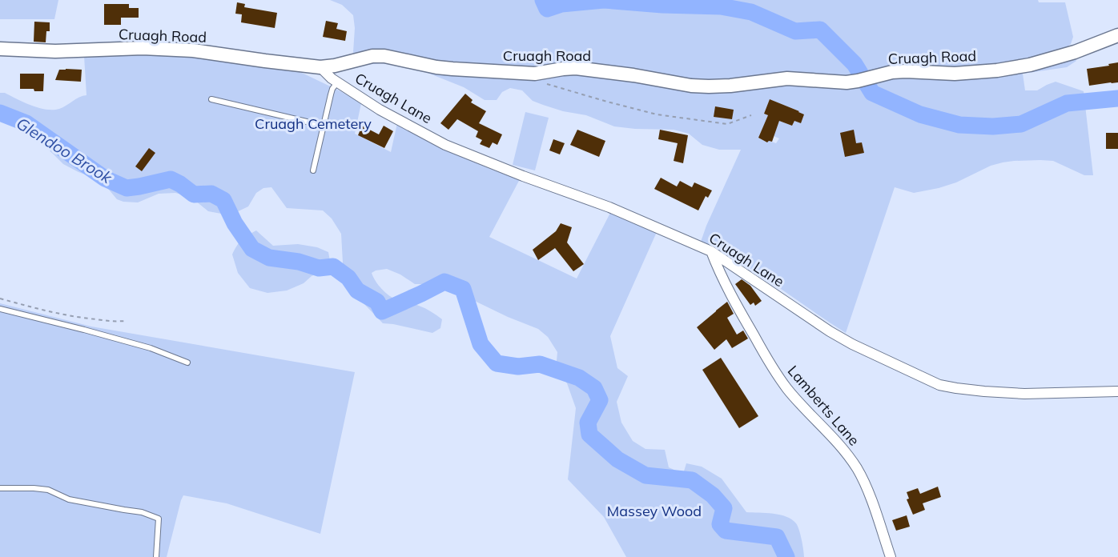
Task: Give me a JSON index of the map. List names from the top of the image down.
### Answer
{
  "streets": {
    "main road": ["Cruagh Road"],
    "street": ["Cruagh Lane", "Lamberts Lane"]
  },
  "crossings": [
    ["Cruagh Road", "Cruagh Lane"],
    ["Cruagh Lane", "Lamberts Lane"]
  ],
  "water": ["Glendoo Brook"],
  "parks": ["Cruagh Cemetery", "Massey Wood"]
}
